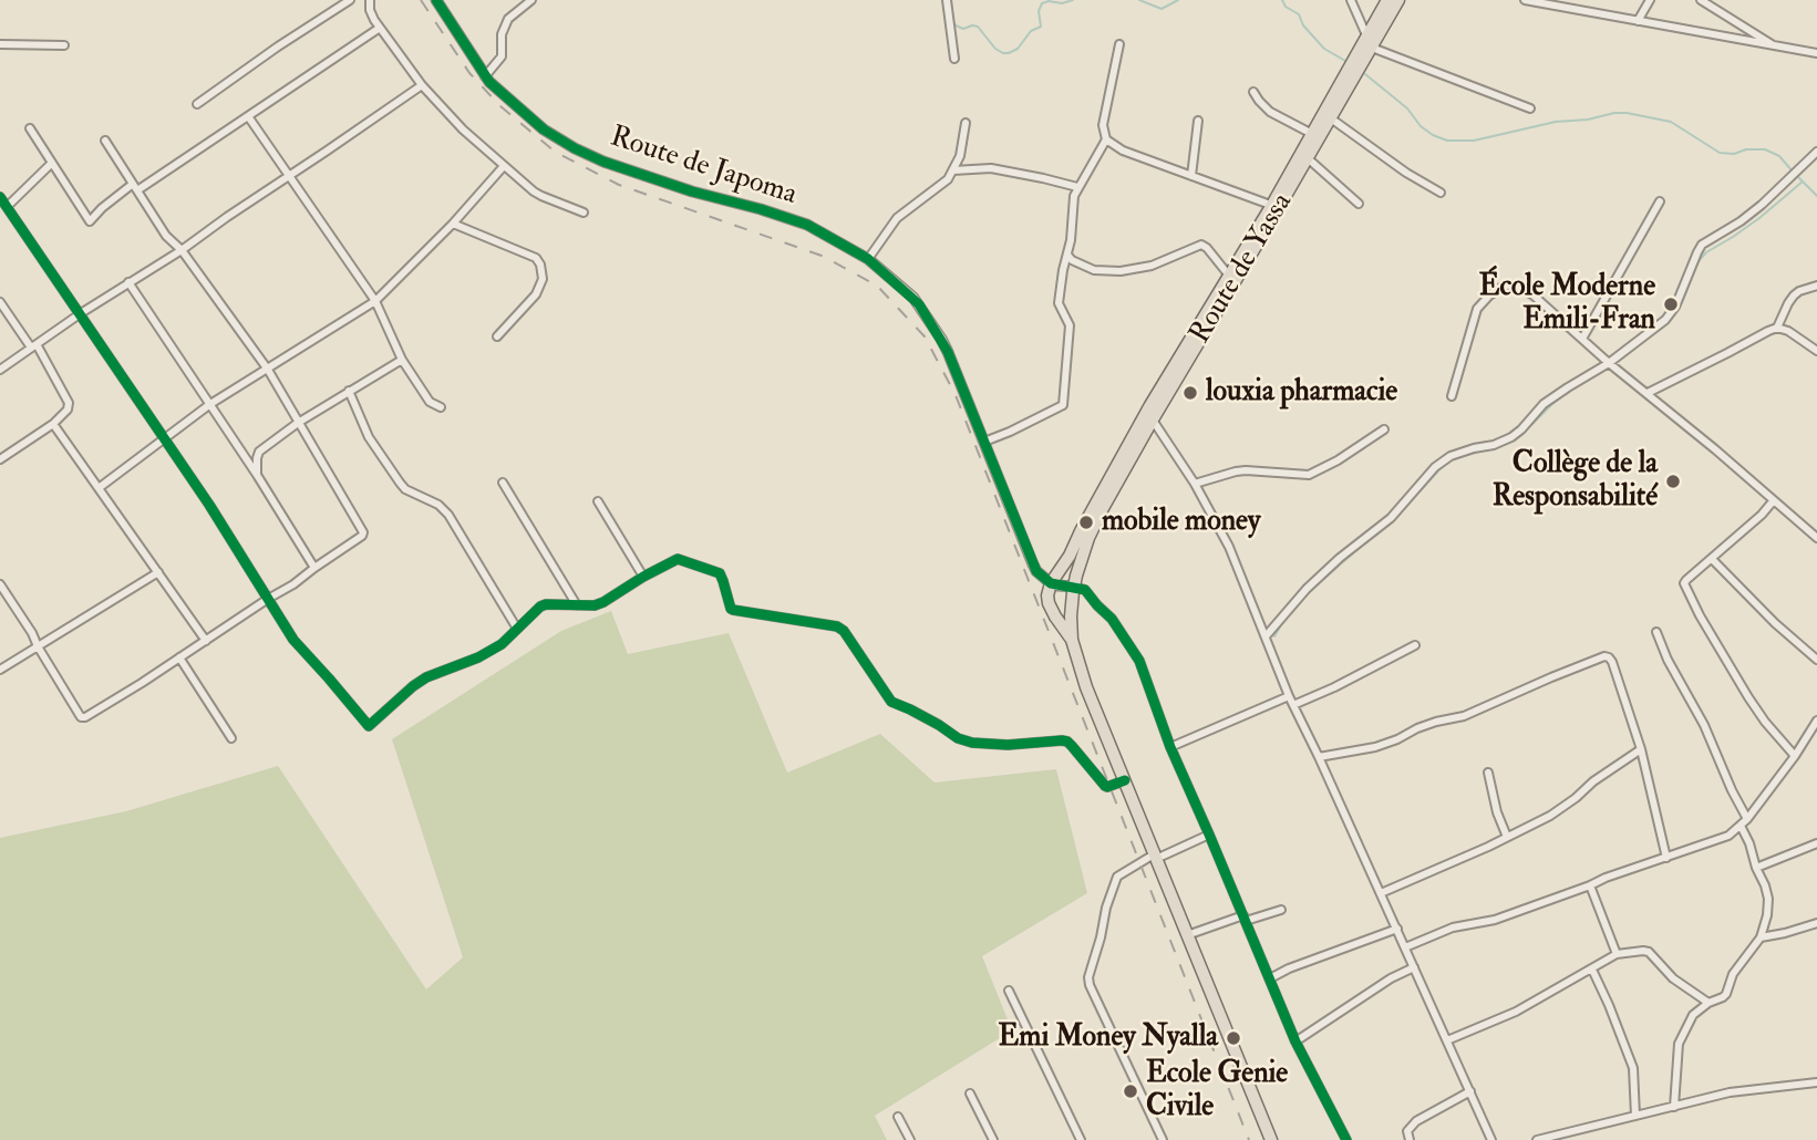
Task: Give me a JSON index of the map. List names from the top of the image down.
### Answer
{
  "streets": {
    "main road": ["Route de Yassa"],
    "street": ["Route de Japoma"]
  },
  "places": [
    "École Moderne Emili-Fran",
    "louxia pharmacie",
    "Collège de la Responsabilité",
    "mobile money",
    "Emi Money Nyalla",
    "Ecole Genie Civile"
  ]
}
